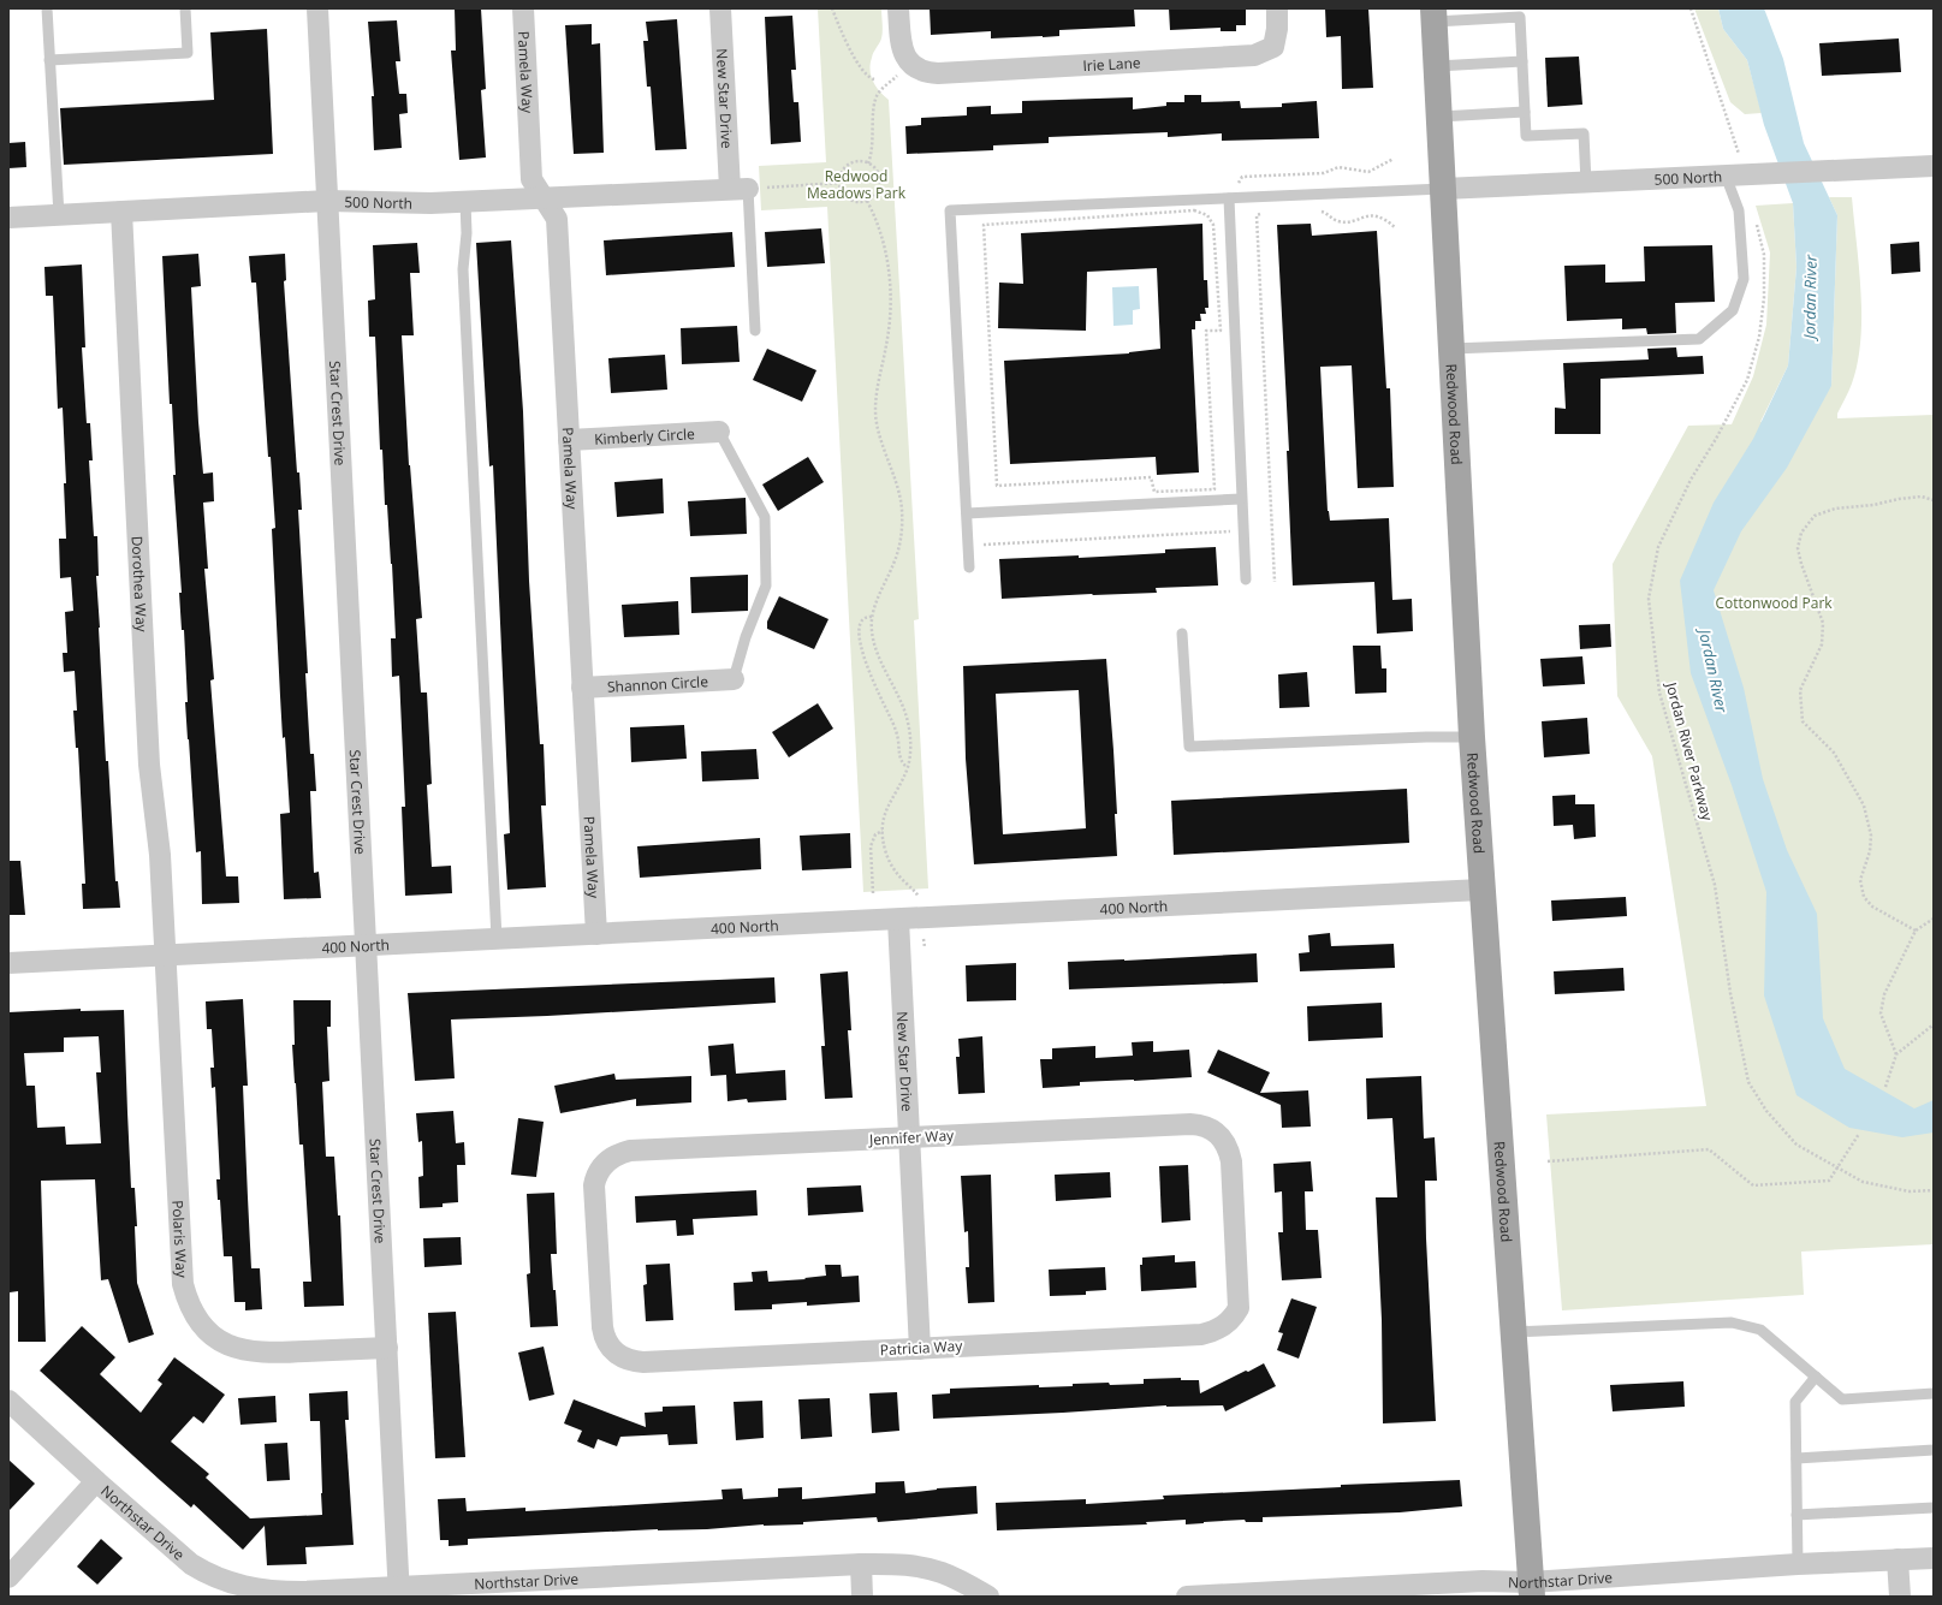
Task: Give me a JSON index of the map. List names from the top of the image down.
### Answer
{
  "streets": {
    "main road": ["Redwood Road"],
    "street": [
      "Irie Lane",
      "Pamela Way",
      "New Star Drive",
      "500 North",
      "Star Crest Drive",
      "Kimberly Circle",
      "Dorothea Way",
      "Shannon Circle",
      "400 North",
      "Jennifer Way",
      "Polaris Way",
      "Patricia Way",
      "Northstar Drive"
    ],
    "path": ["Jordan River Parkway"]
  },
  "crossings": [
    ["Pamela Way", "500 North"],
    ["Pamela Way", "Kimberly Circle"],
    ["Pamela Way", "Shannon Circle"],
    ["Pamela Way", "400 North"],
    ["New Star Drive", "500 North"],
    ["New Star Drive", "400 North"],
    ["New Star Drive", "Jennifer Way"],
    ["New Star Drive", "Patricia Way"],
    ["500 North", "Star Crest Drive"],
    ["500 North", "Redwood Road"],
    ["500 North", "Dorothea Way"],
    ["Star Crest Drive", "400 North"],
    ["Star Crest Drive", "Polaris Way"],
    ["Star Crest Drive", "Northstar Drive"],
    ["Redwood Road", "400 North"],
    ["Redwood Road", "Northstar Drive"],
    ["Dorothea Way", "400 North"],
    ["Dorothea Way", "Polaris Way"],
    ["400 North", "Polaris Way"],
    ["Jennifer Way", "Patricia Way"]
  ],
  "water": ["Jordan River"],
  "parks": ["Redwood Meadows Park", "Cottonwood Park"]
}
